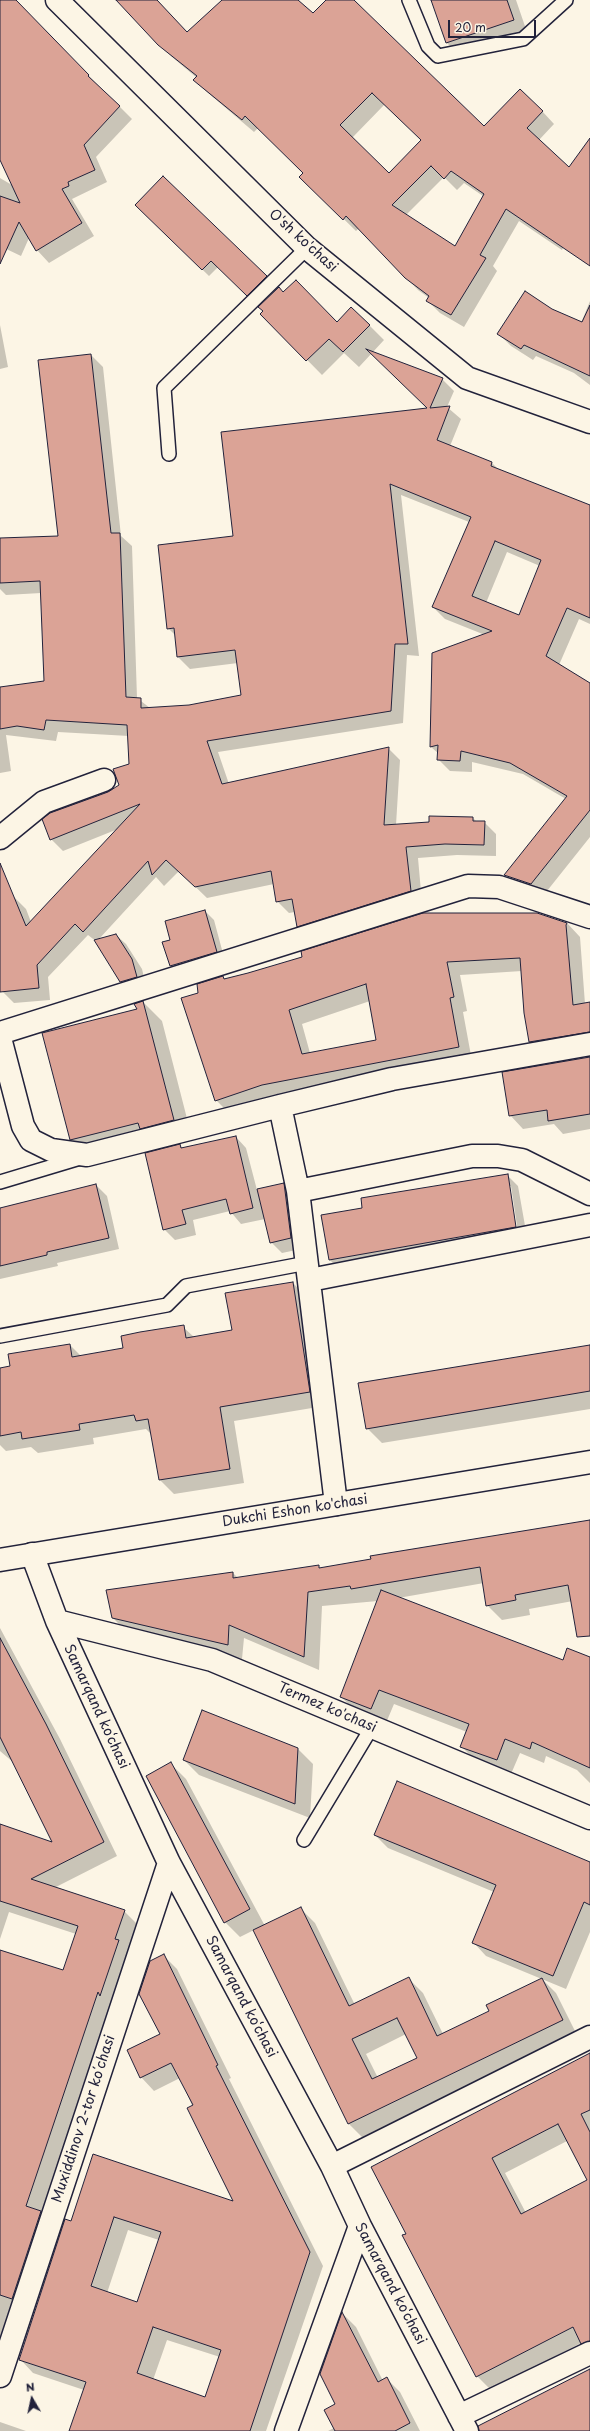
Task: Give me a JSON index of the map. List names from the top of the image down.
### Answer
{
  "streets": {
    "street": [
      "O'sh ko'chasi",
      "Dukchi Eshon ko'chasi",
      "Samarqand ko‘chasi",
      "Termez ko'chasi",
      "Muxiddinov 2-tor koʻchasi"
    ]
  },
  "crossings": [
    ["Dukchi Eshon ko'chasi", "Samarqand ko‘chasi"],
    ["Samarqand ko‘chasi", "Termez ko'chasi"],
    ["Samarqand ko‘chasi", "Muxiddinov 2-tor koʻchasi"]
  ],
  "scale_bar": "20 m",
  "north": "top"
}
